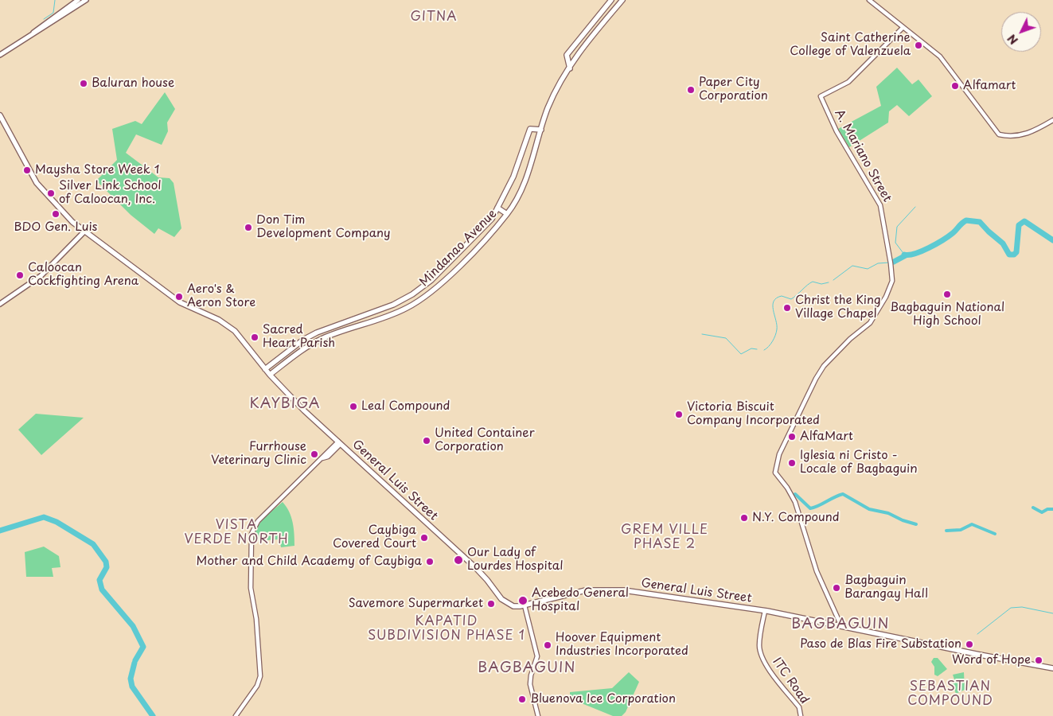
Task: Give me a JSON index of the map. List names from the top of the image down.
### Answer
{
  "streets": {
    "main road": ["Mindanao Avenue", "General Luis Street"],
    "street": ["A. Mariano Street", "ITC Road"]
  },
  "crossings": [
    ["A. Mariano Street", "General Luis Street"],
    ["Mindanao Avenue", "General Luis Street"],
    ["General Luis Street", "ITC Road"]
  ],
  "districts": [
    "GITNA",
    "KAYBIGA",
    "VISTA VERDE NORTH",
    "GREM VILLE PHASE 2",
    "KAPATID SUBDIVISION PHASE 1",
    "BAGBAGUIN",
    "BAGBAGUIN",
    "SEBASTIAN COMPOUND"
  ],
  "places": [
    "Saint Catherine College of Valenzuela",
    "Baluran house",
    "Alfamart",
    "Paper City Corporation",
    "Maysha Store Week 1",
    "Silver Link School of Caloocan, Inc.",
    "BDO Gen. Luis",
    "Don Tim Development Company",
    "Caloocan Cockfighting Arena",
    "Bagbaguin National High School",
    "Aero's & Aeron Store",
    "Christ the King Village Chapel",
    "Sacred Heart Parish",
    "Leal Compound",
    "Victoria Biscuit Company Incorporated",
    "AlfaMart",
    "United Container Corporation",
    "Furrhouse Veterinary Clinic",
    "Iglesia ni Cristo - Locale of Bagbaguin",
    "N.Y. Compound",
    "Caybiga Covered Court",
    "Our Lady of Lourdes Hospital",
    "Mother and Child Academy of Caybiga",
    "Bagbaguin Barangay Hall",
    "Acebedo General Hospital",
    "Savemore Supermarket",
    "Paso de Blas Fire Substation",
    "Hoover Equipment Industries Incorporated",
    "Word of Hope",
    "Bluenova Ice Corporation"
  ],
  "north": "bottom left"
}
